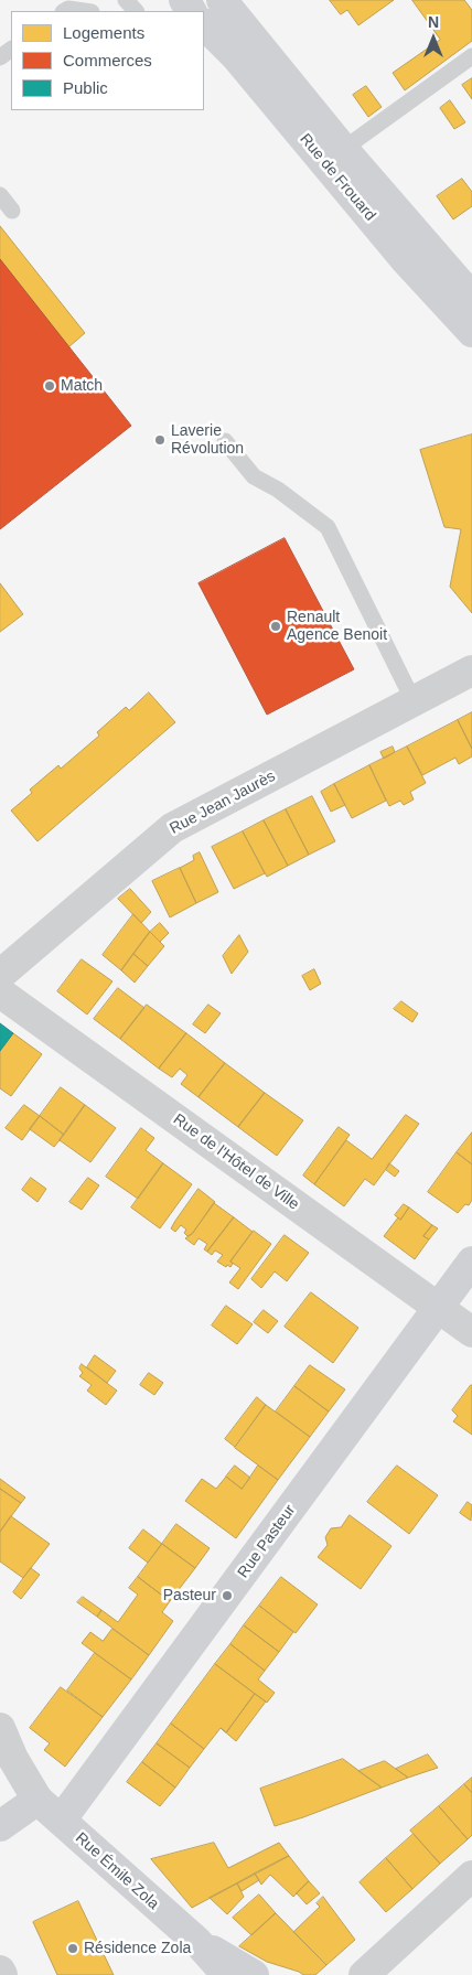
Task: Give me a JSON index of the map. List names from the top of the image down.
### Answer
{
  "streets": {
    "street": [
      "Rue de Frouard",
      "Rue Jean Jaurès",
      "Rue de l'Hôtel de Ville",
      "Rue Pasteur",
      "Rue Émile Zola"
    ]
  },
  "crossings": [
    ["Rue de l'Hôtel de Ville", "Rue Pasteur"],
    ["Rue Pasteur", "Rue Émile Zola"]
  ],
  "places": [
    "Match",
    "Laverie Révolution",
    "Renault Agence Benoit",
    "Pasteur",
    "Résidence Zola"
  ],
  "legend": ["Logements", "Commerces", "Public"],
  "north": "top"
}
